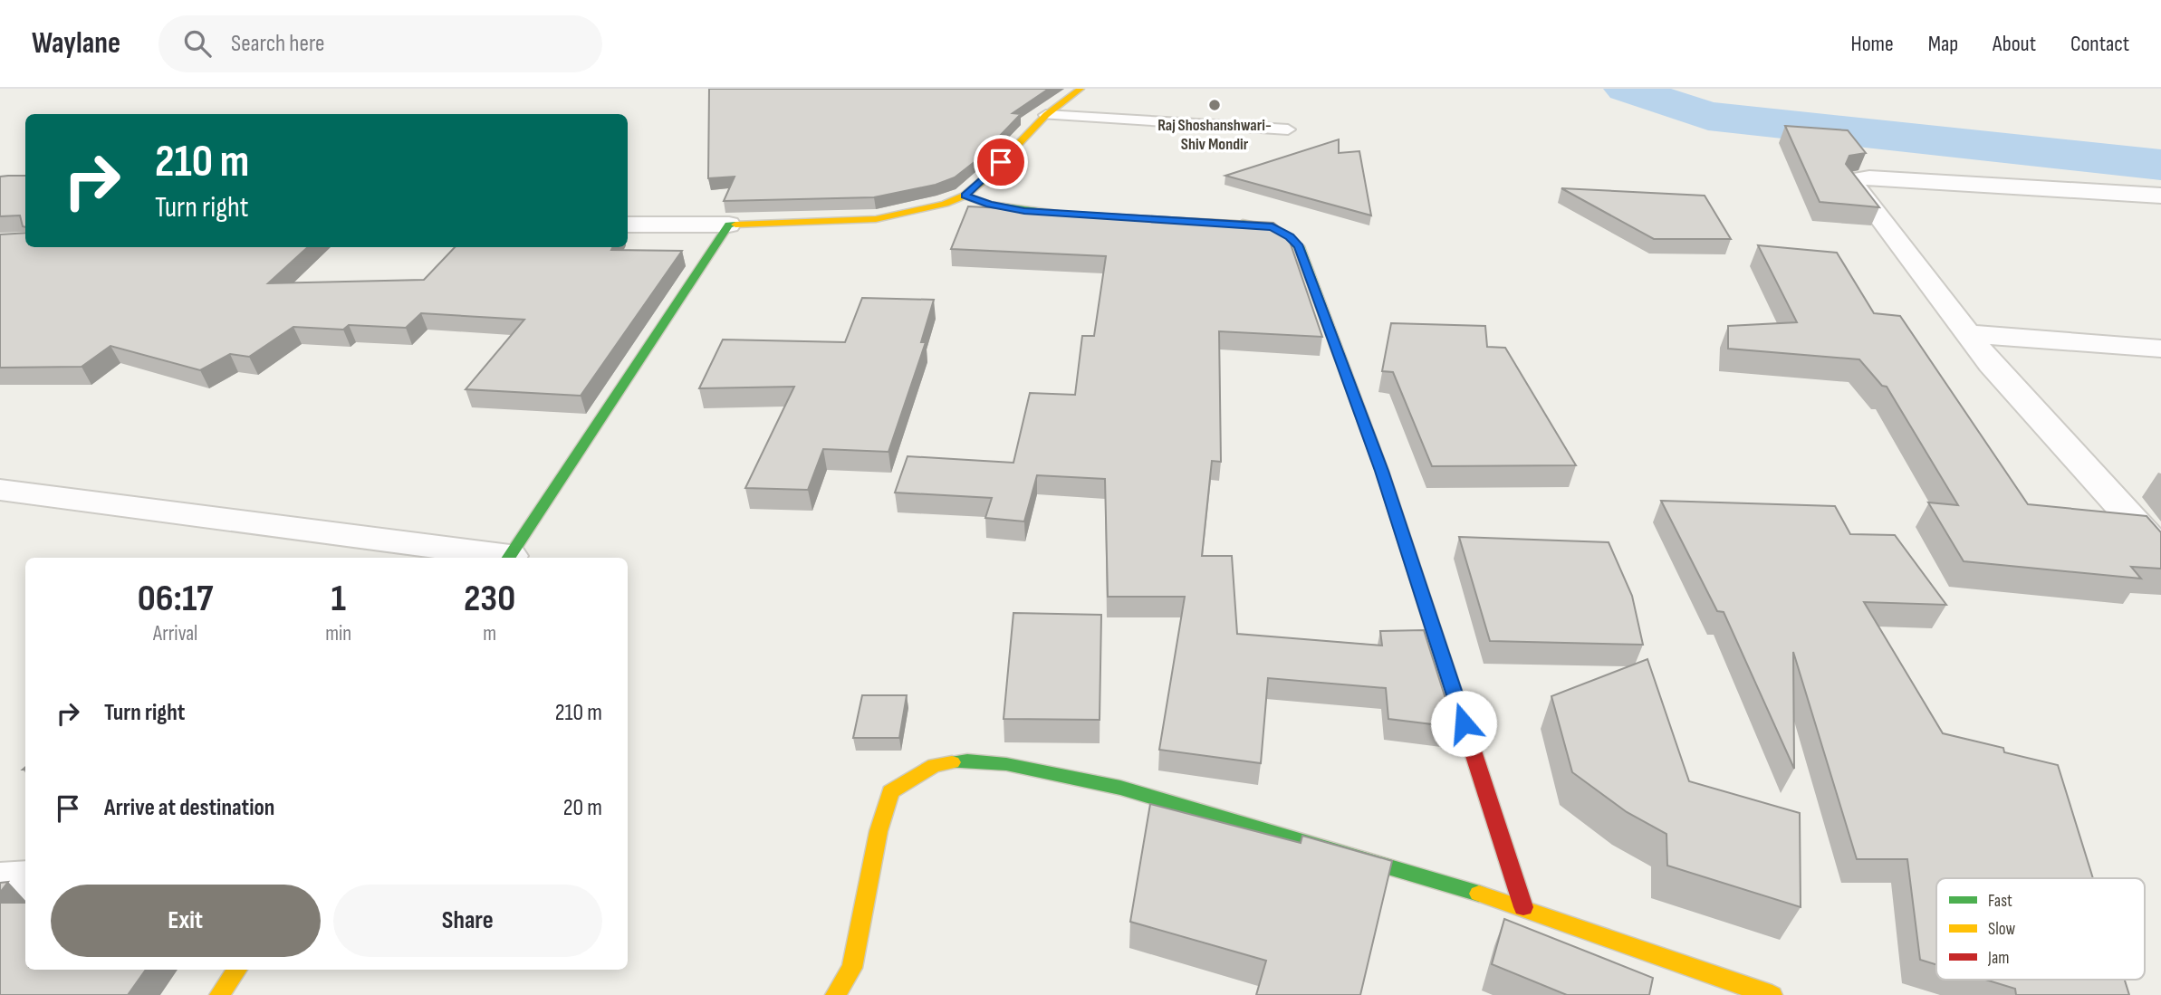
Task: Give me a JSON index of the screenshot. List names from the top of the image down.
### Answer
{
  "places": ["Raj Shoshanshwari- Shiv Mondir"],
  "legend": ["Fast", "Slow", "Jam"],
  "page": {
    "header": "Waylane",
    "search": "Search here",
    "nav": [
      "Home",
      "Map",
      "About",
      "Contact"
    ],
    "turn": ["210 m", "Turn right"],
    "eta": [
      "06:17",
      "Arrival",
      "1",
      "min",
      "230",
      "m"
    ],
    "list": [
      {
        "name": "Turn right",
        "value": "210 m"
      },
      {
        "name": "Arrive at destination",
        "value": "20 m"
      }
    ],
    "buttons": ["Exit", "Share"]
  }
}
